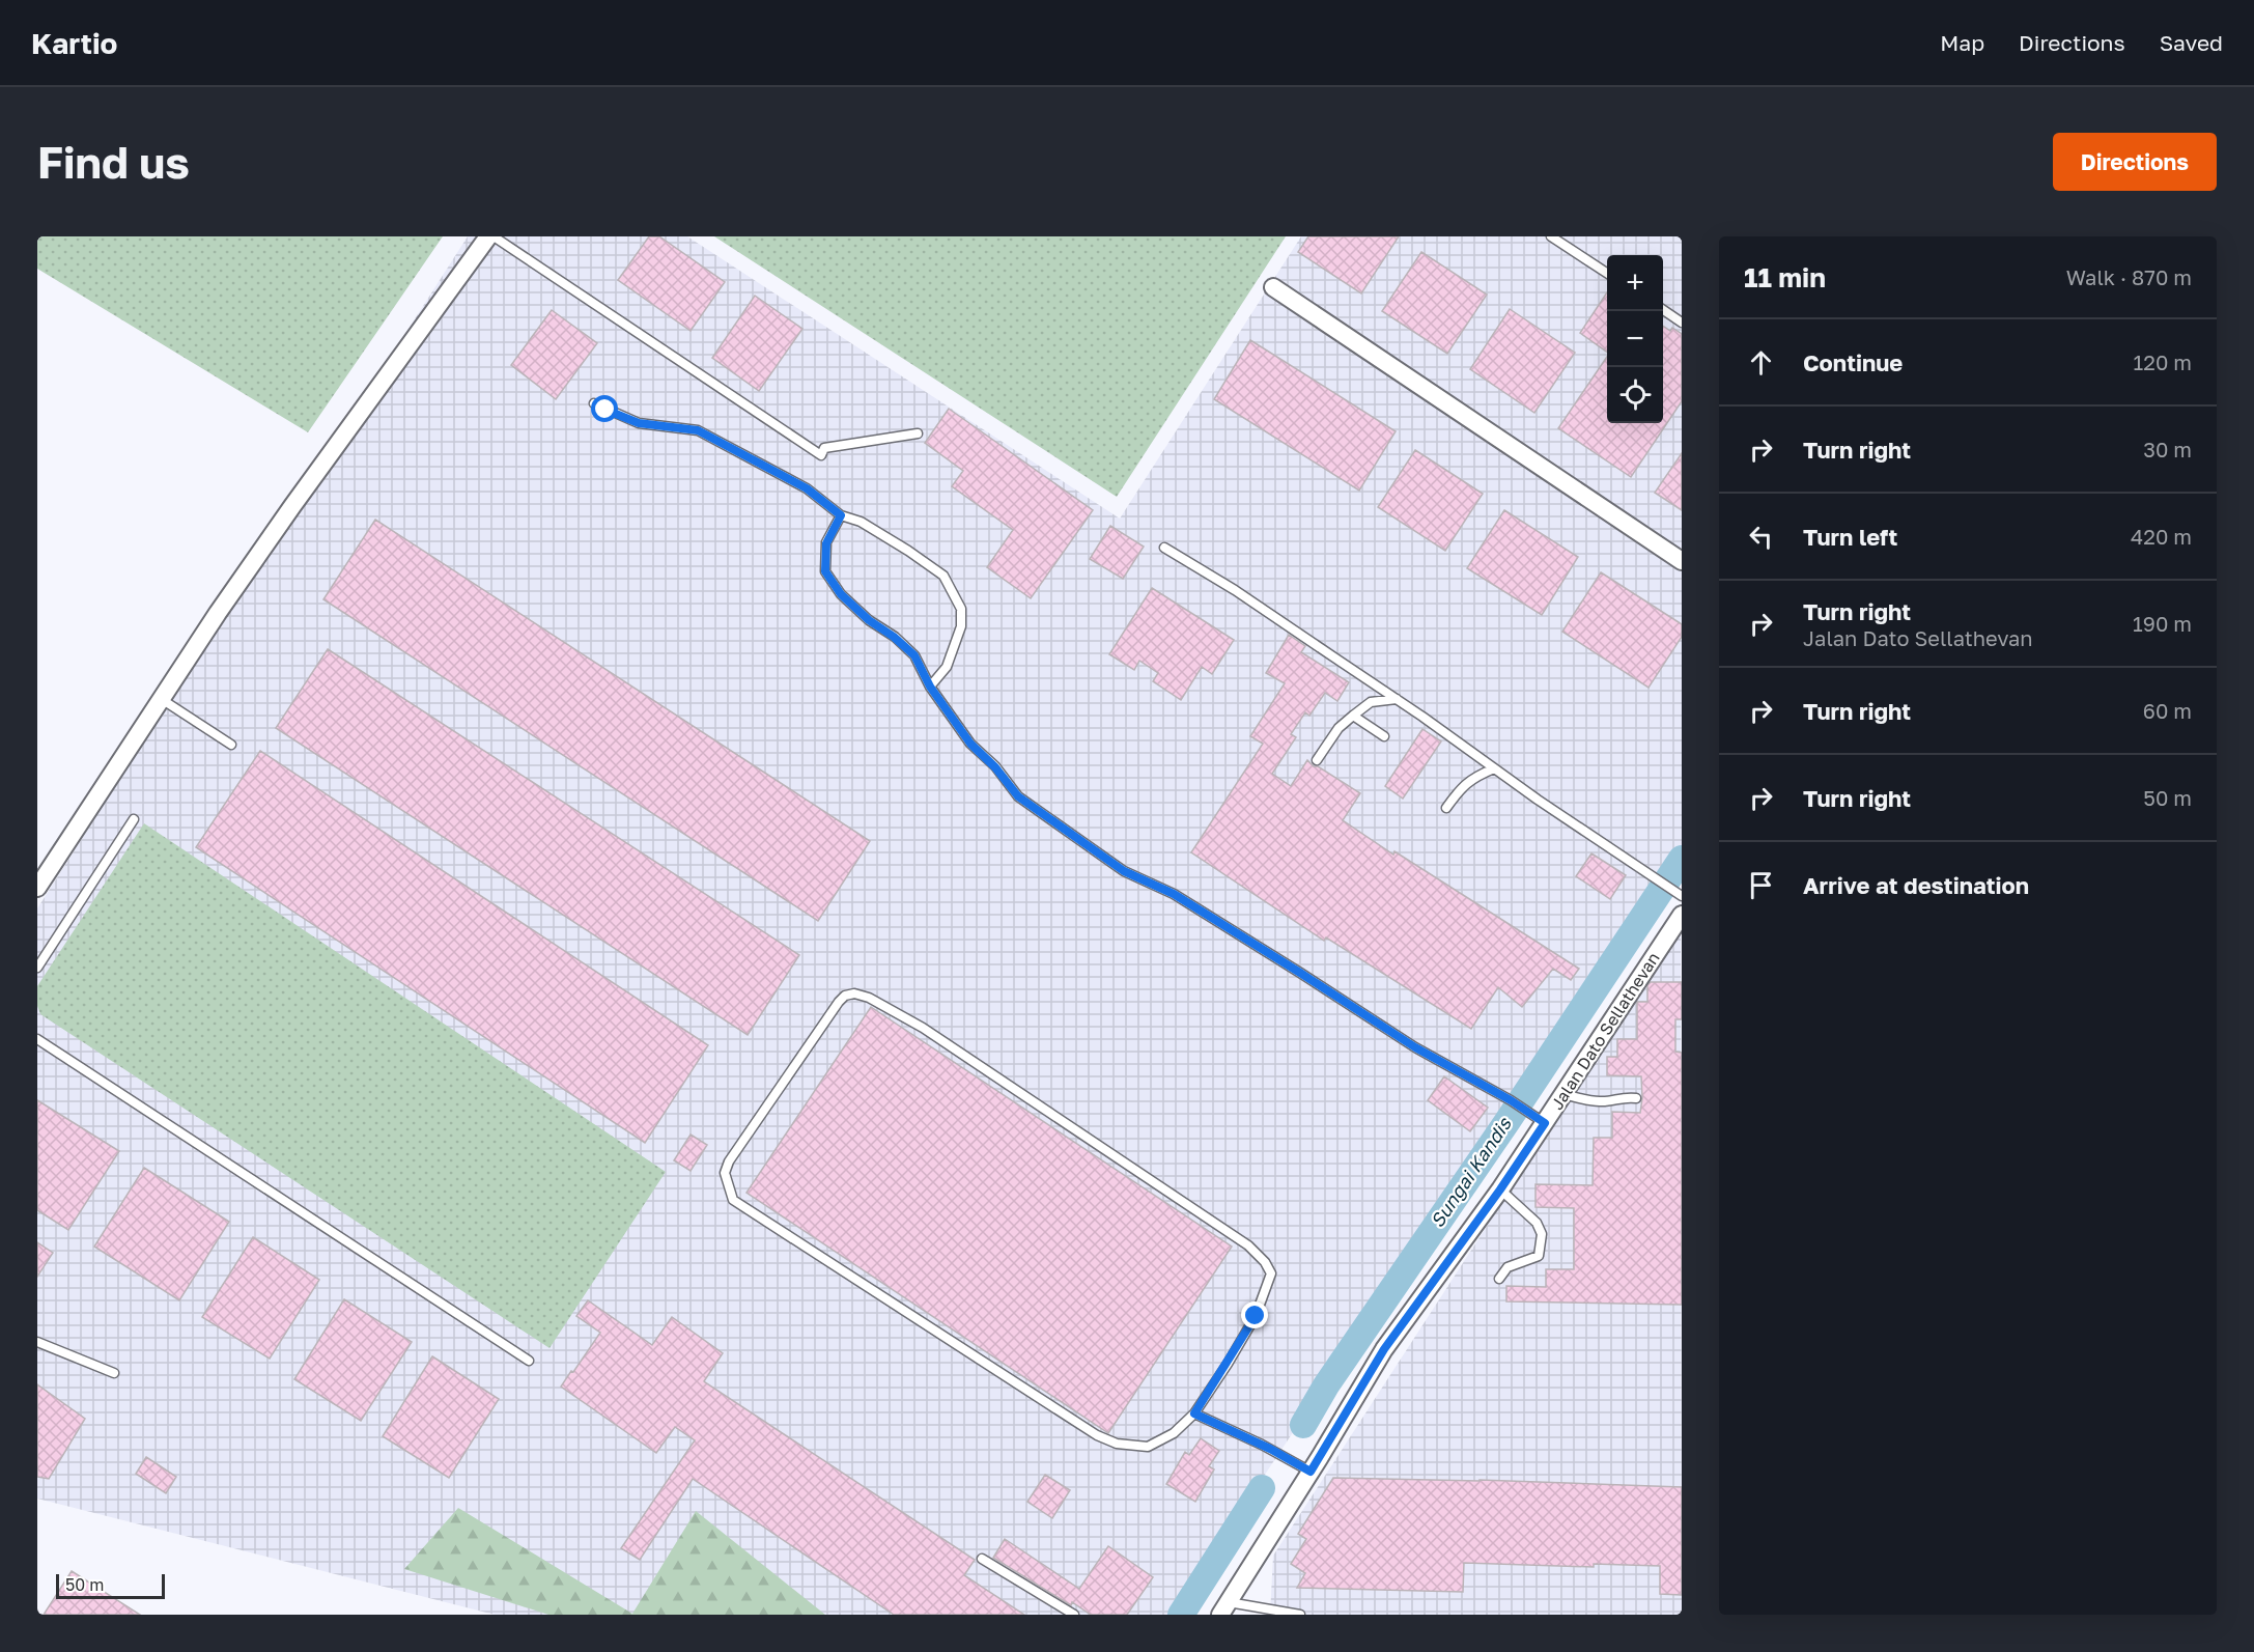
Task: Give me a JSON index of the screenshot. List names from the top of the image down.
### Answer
{
  "streets": {
    "street": ["Jalan Dato Sellathevan"]
  },
  "water": ["Sungai Kandis"],
  "scale_bar": "50 m",
  "page": {
    "header": "Kartio",
    "nav": ["Map", "Directions", "Saved"],
    "buttons": "Directions",
    "title": "Find us",
    "heading": ["11 min", "Walk · 870 m"],
    "map_buttons": ["+", "−"],
    "list": [
      ["Continue", "120 m"],
      ["Turn right", "30 m"],
      ["Turn left", "420 m"],
      ["Turn right", "Jalan Dato Sellathevan", "190 m"],
      ["Turn right", "60 m"],
      ["Turn right", "50 m"],
      "Arrive at destination"
    ],
    "scale": "50 m"
  }
}
